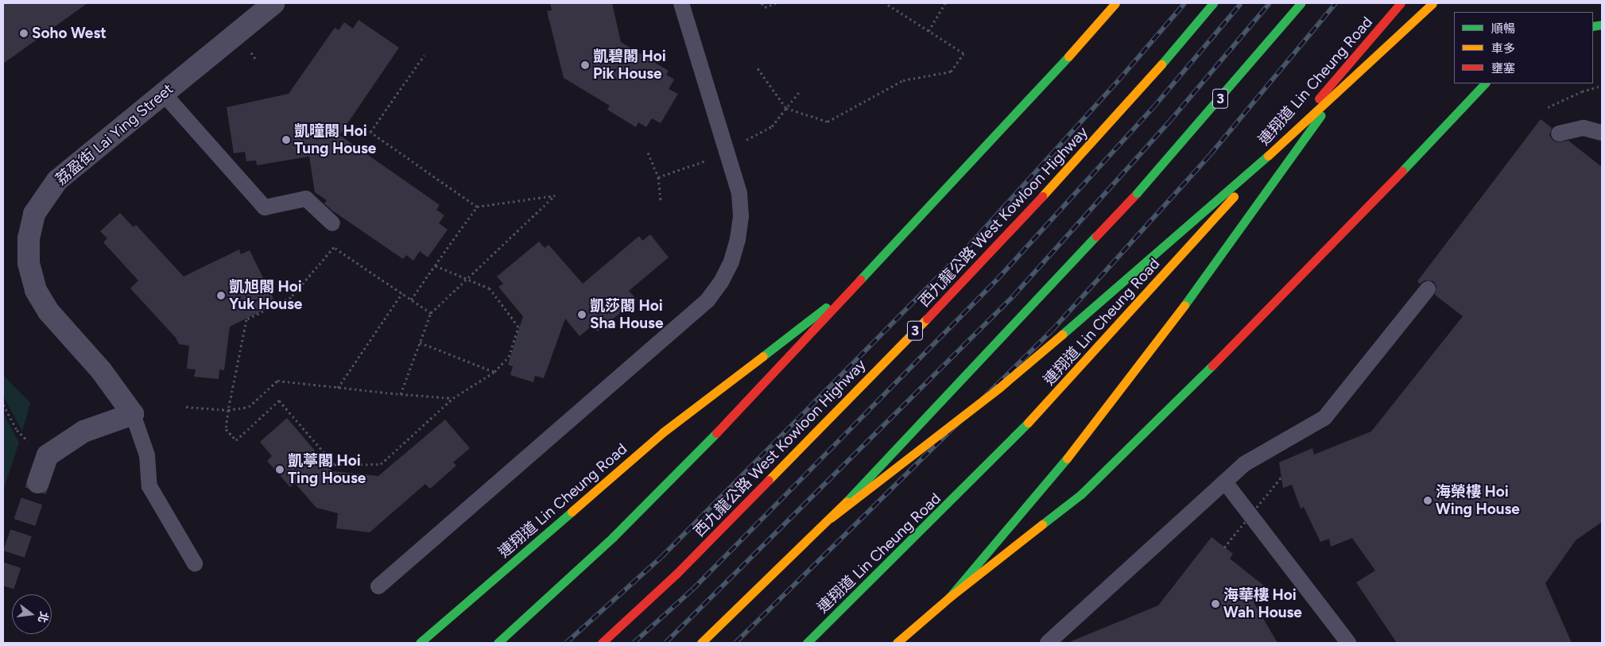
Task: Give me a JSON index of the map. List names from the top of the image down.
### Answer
{
  "streets": {
    "main road": ["連翔道 Lin Cheung Road", "3", "西九龍公路 West Kowloon Highway"],
    "street": ["荔盈街 Lai Ying Street"]
  },
  "places": [
    "Soho West",
    "凱碧閣 Hoi Pik House",
    "凱曈閣 Hoi Tung House",
    "凱旭閣 Hoi Yuk House",
    "凱莎閣 Hoi Sha House",
    "凱葶閣 Hoi Ting House",
    "海榮樓 Hoi Wing House",
    "海華樓 Hoi Wah House"
  ],
  "legend": ["順暢", "車多", "壅塞"],
  "north": "right"
}
